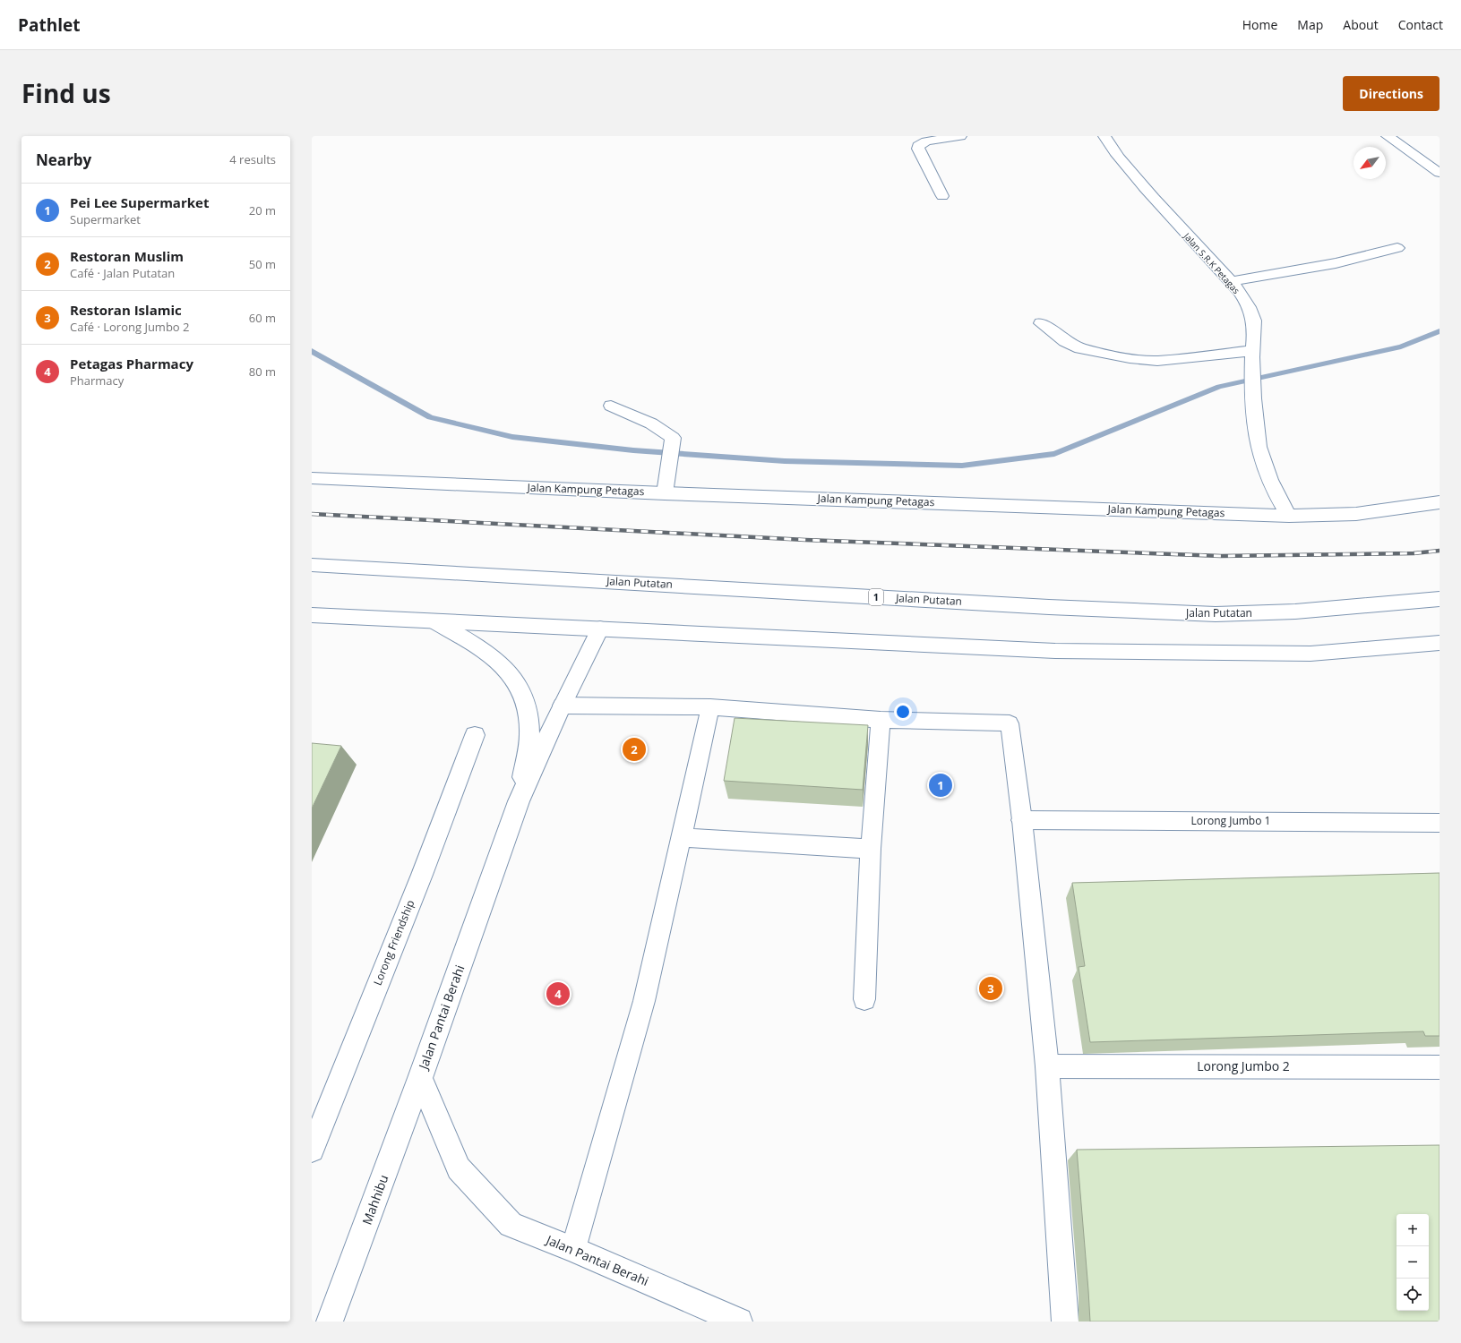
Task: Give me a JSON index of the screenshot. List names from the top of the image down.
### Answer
{
  "streets": {
    "main road": [
      "Jalan S.R.K Petagas",
      "Jalan Kampung Petagas",
      "Jalan Putatan",
      "1",
      "Lorong Jumbo 1",
      "Lorong Friendship",
      "Jalan Pantai Berahi",
      "Lorong Jumbo 2",
      "Mahhibu"
    ]
  },
  "crossings": [
    ["Jalan S.R.K Petagas", "Jalan Kampung Petagas"],
    ["Jalan Pantai Berahi", "Mahhibu"]
  ],
  "north": "bottom left",
  "page": {
    "header": "Pathlet",
    "nav": [
      "Home",
      "Map",
      "About",
      "Contact"
    ],
    "title": "Find us",
    "buttons": "Directions",
    "heading": ["Nearby", "4 results"],
    "list": [
      {
        "mark": "1",
        "name": "Pei Lee Supermarket",
        "note": "Supermarket",
        "value": "20 m"
      },
      {
        "mark": "2",
        "name": "Restoran Muslim",
        "note": "Café · Jalan Putatan",
        "value": "50 m"
      },
      {
        "mark": "3",
        "name": "Restoran Islamic",
        "note": "Café · Lorong Jumbo 2",
        "value": "60 m"
      },
      {
        "mark": "4",
        "name": "Petagas Pharmacy",
        "note": "Pharmacy",
        "value": "80 m"
      }
    ],
    "pins": [
      "2",
      "1",
      "3",
      "4"
    ],
    "map_buttons": ["+", "−"]
  }
}
